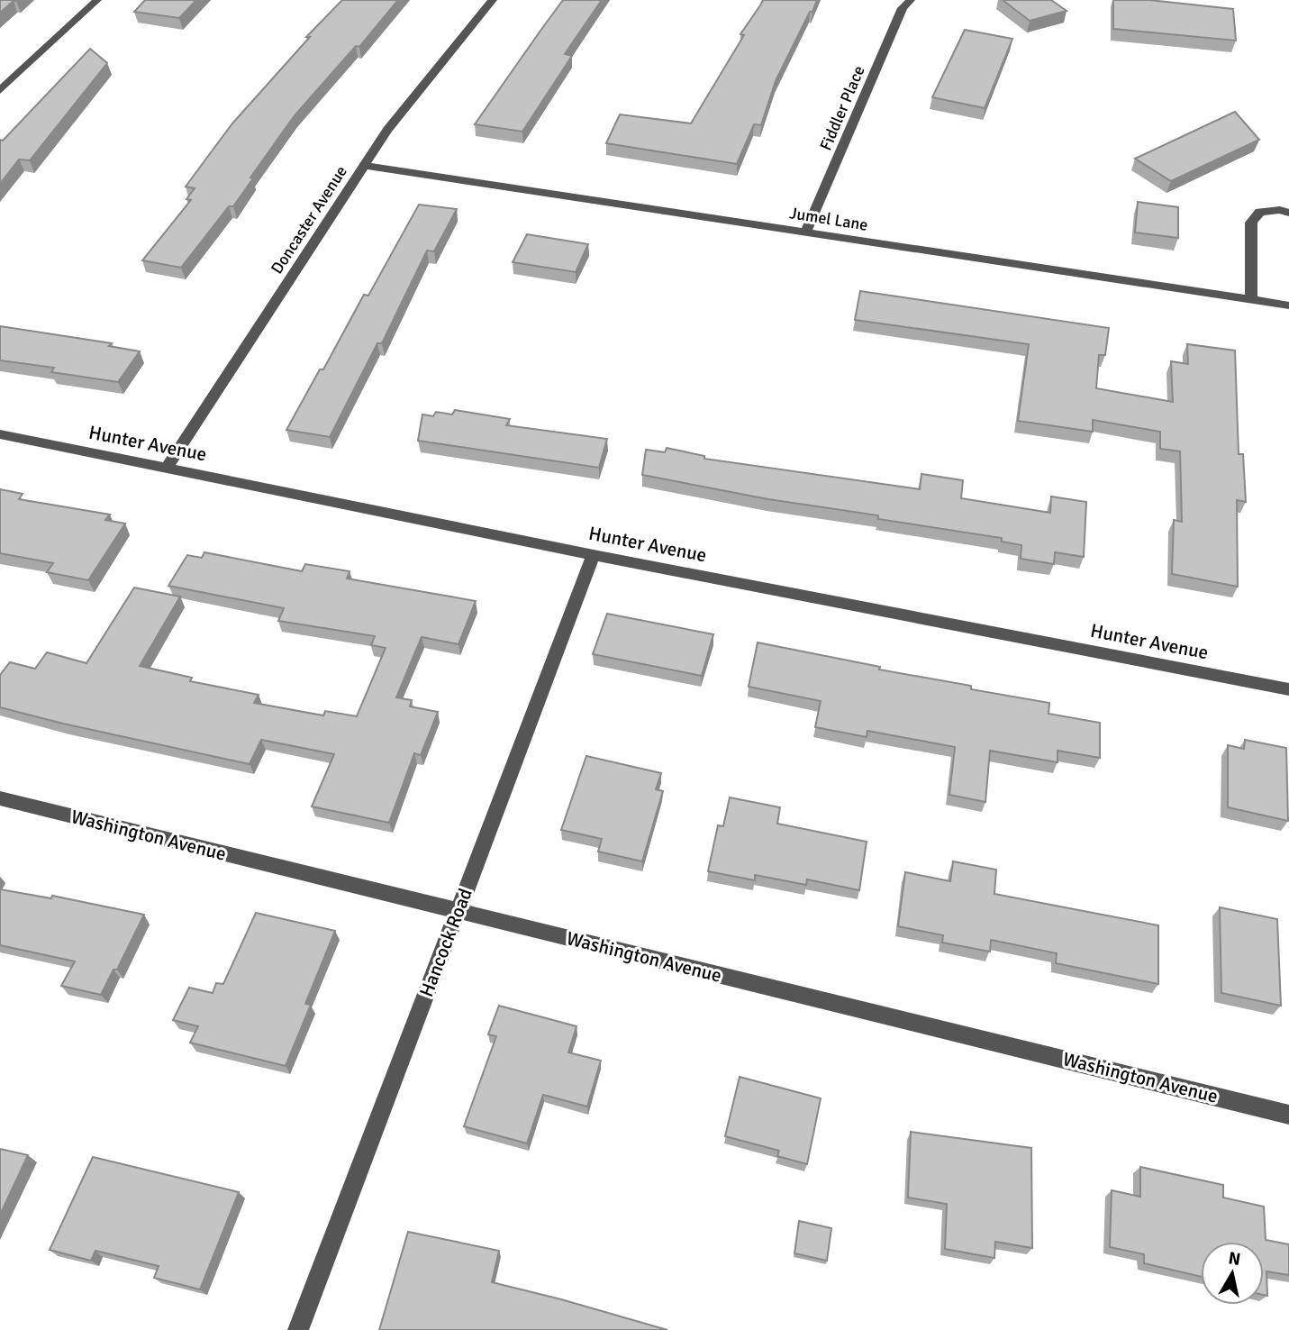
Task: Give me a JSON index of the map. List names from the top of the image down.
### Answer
{
  "streets": {
    "street": [
      "Fiddler Place",
      "Jumel Lane",
      "Doncaster Avenue",
      "Hunter Avenue",
      "Washington Avenue",
      "Hancock Road"
    ]
  },
  "crossings": [
    ["Fiddler Place", "Jumel Lane"],
    ["Jumel Lane", "Doncaster Avenue"],
    ["Doncaster Avenue", "Hunter Avenue"],
    ["Hunter Avenue", "Hancock Road"],
    ["Washington Avenue", "Hancock Road"]
  ],
  "north": "top"
}
